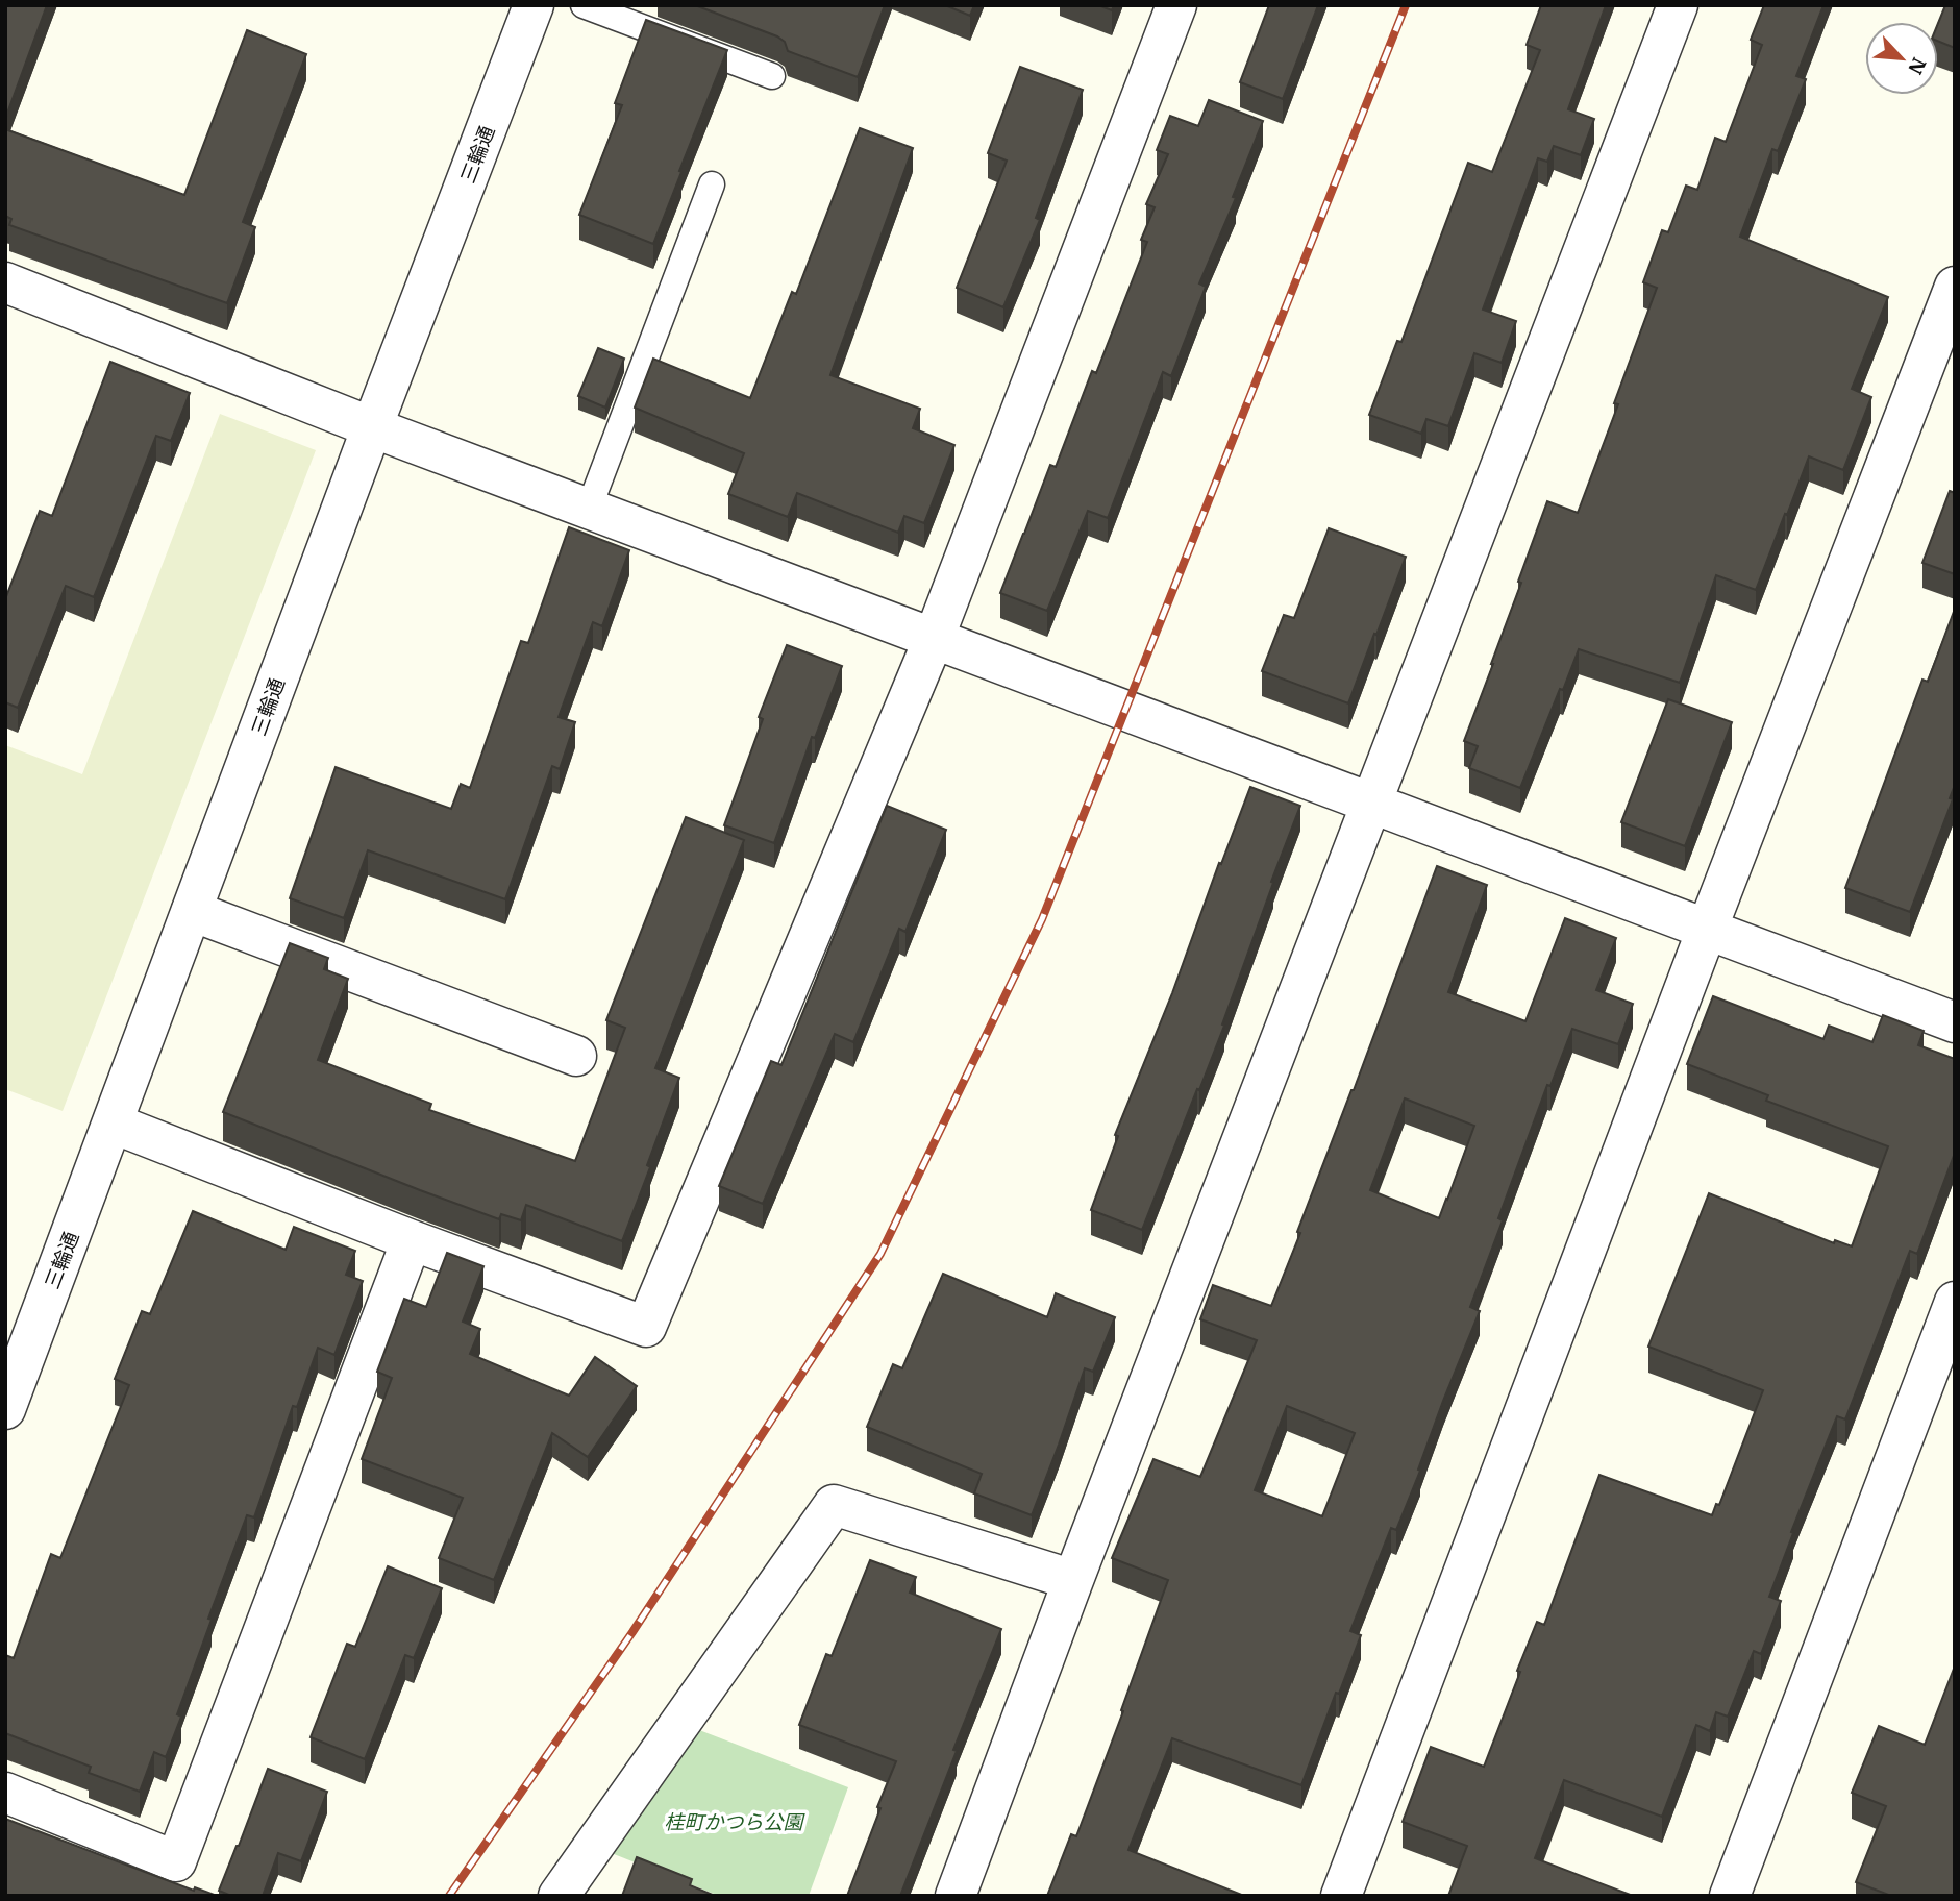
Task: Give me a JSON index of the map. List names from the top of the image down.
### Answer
{
  "streets": {
    "street": ["三輪通"]
  },
  "parks": ["桂町かつら公園"],
  "north": "bottom right"
}
